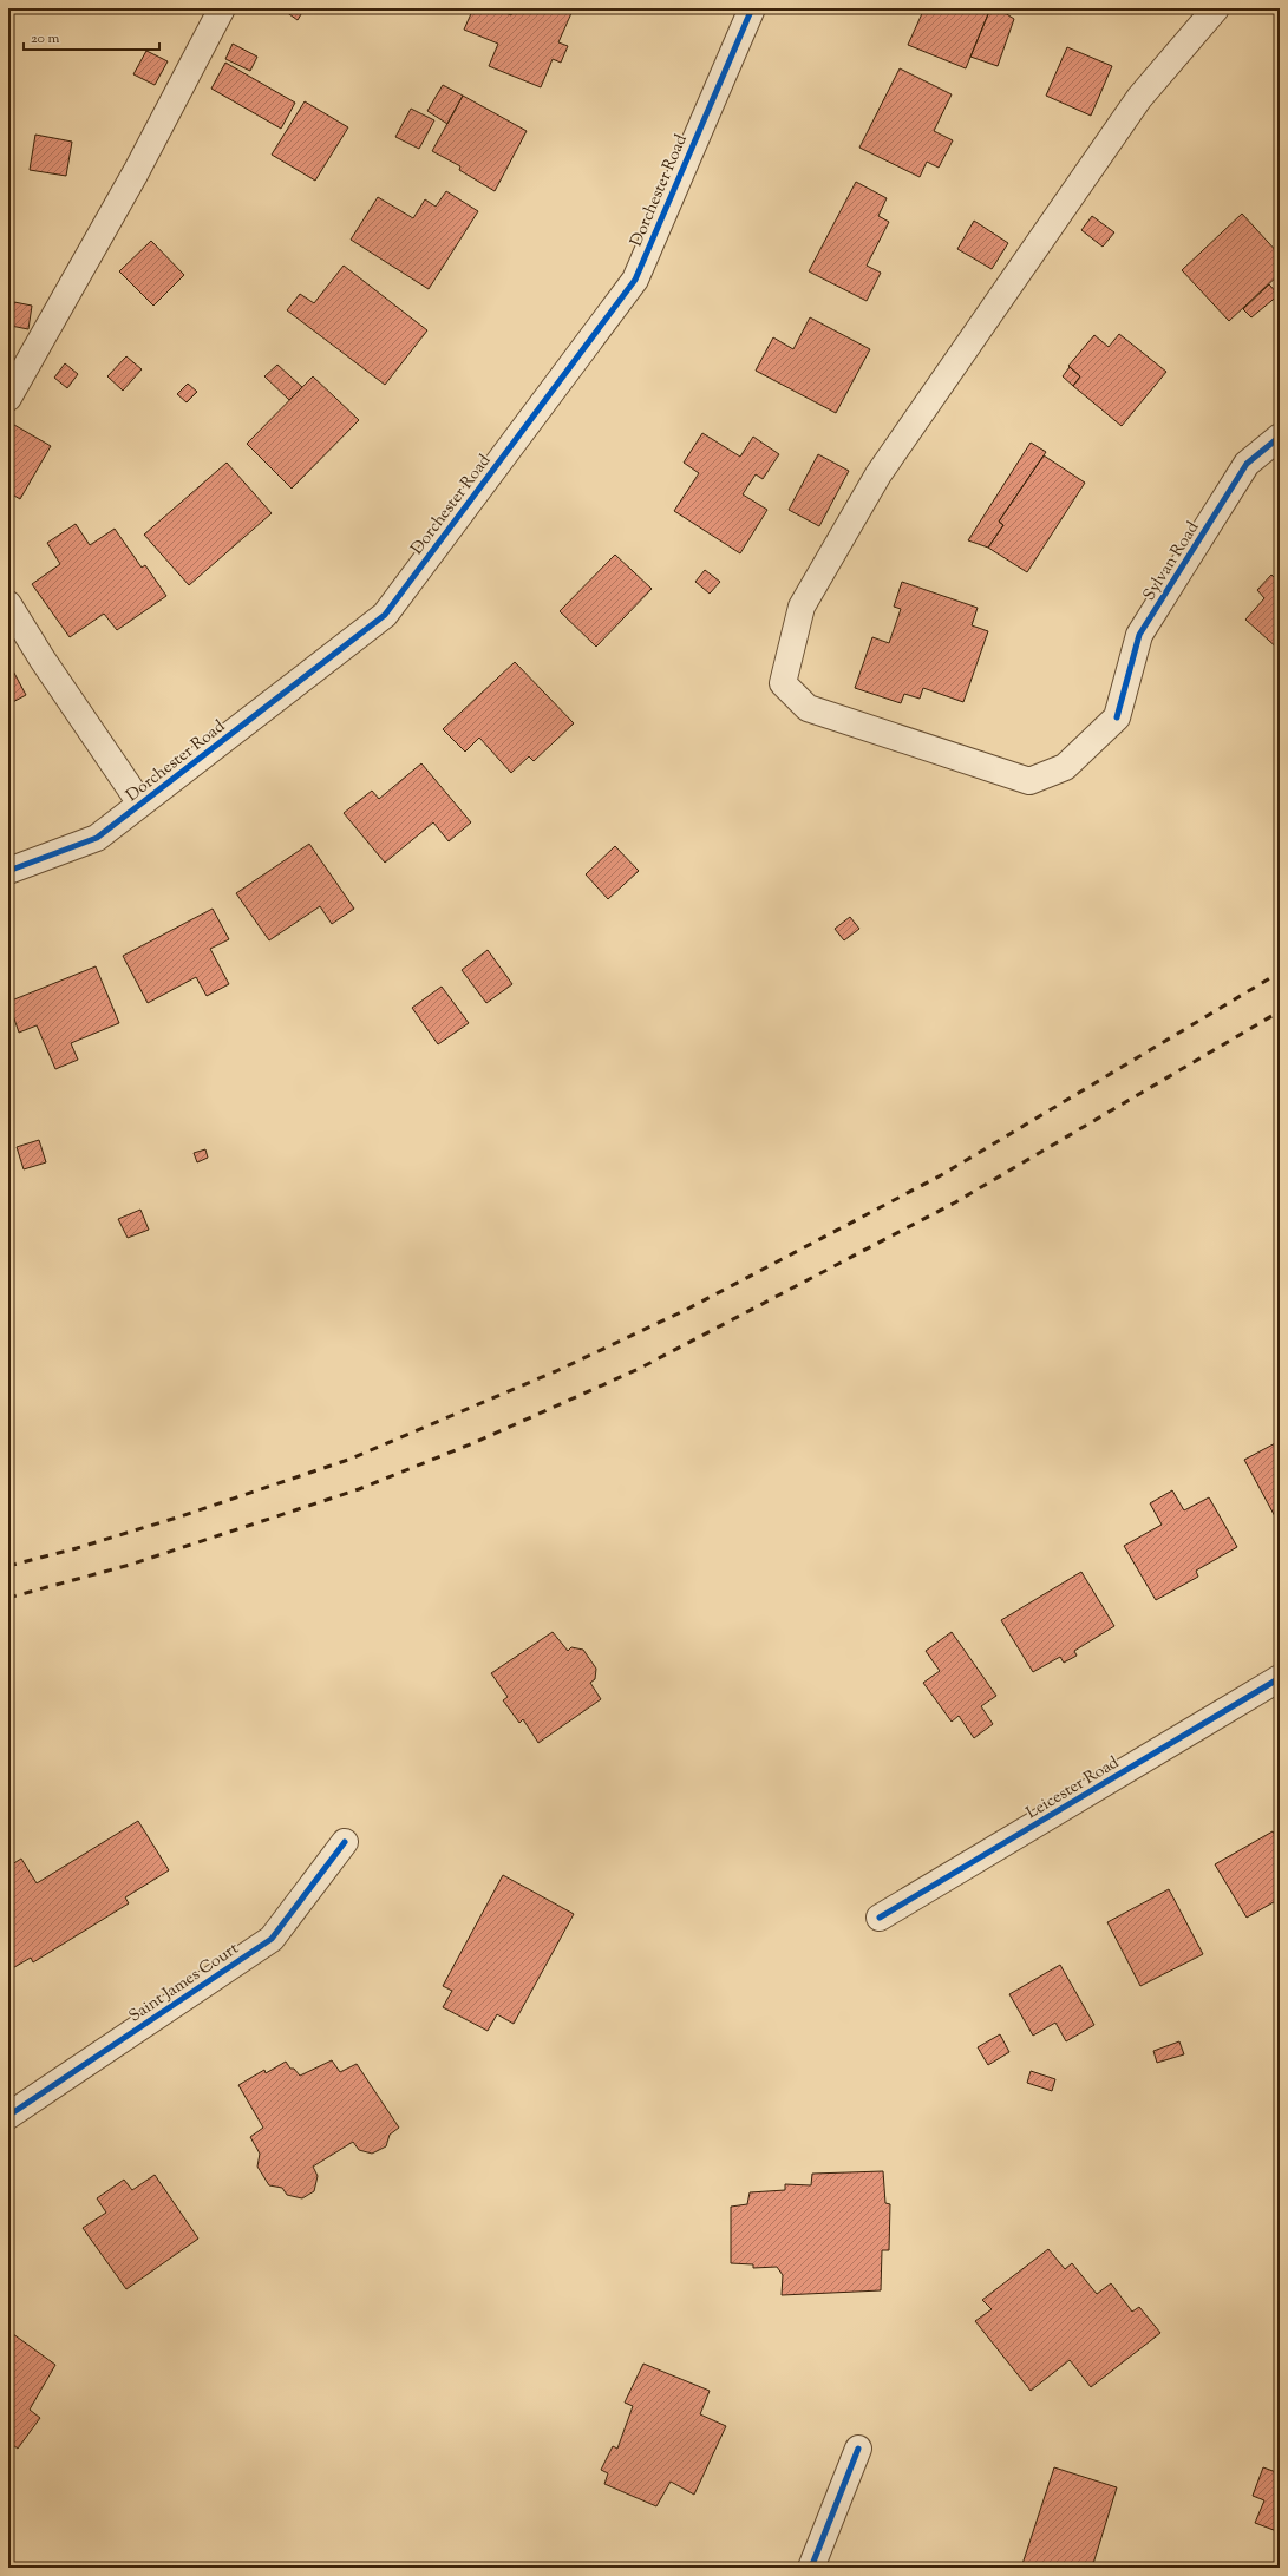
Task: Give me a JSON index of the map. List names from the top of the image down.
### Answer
{
  "streets": {
    "street": [
      "Dorchester Road",
      "Sylvan Road",
      "Leicester Road",
      "Saint James Court"
    ]
  },
  "scale_bar": "20 m"
}
